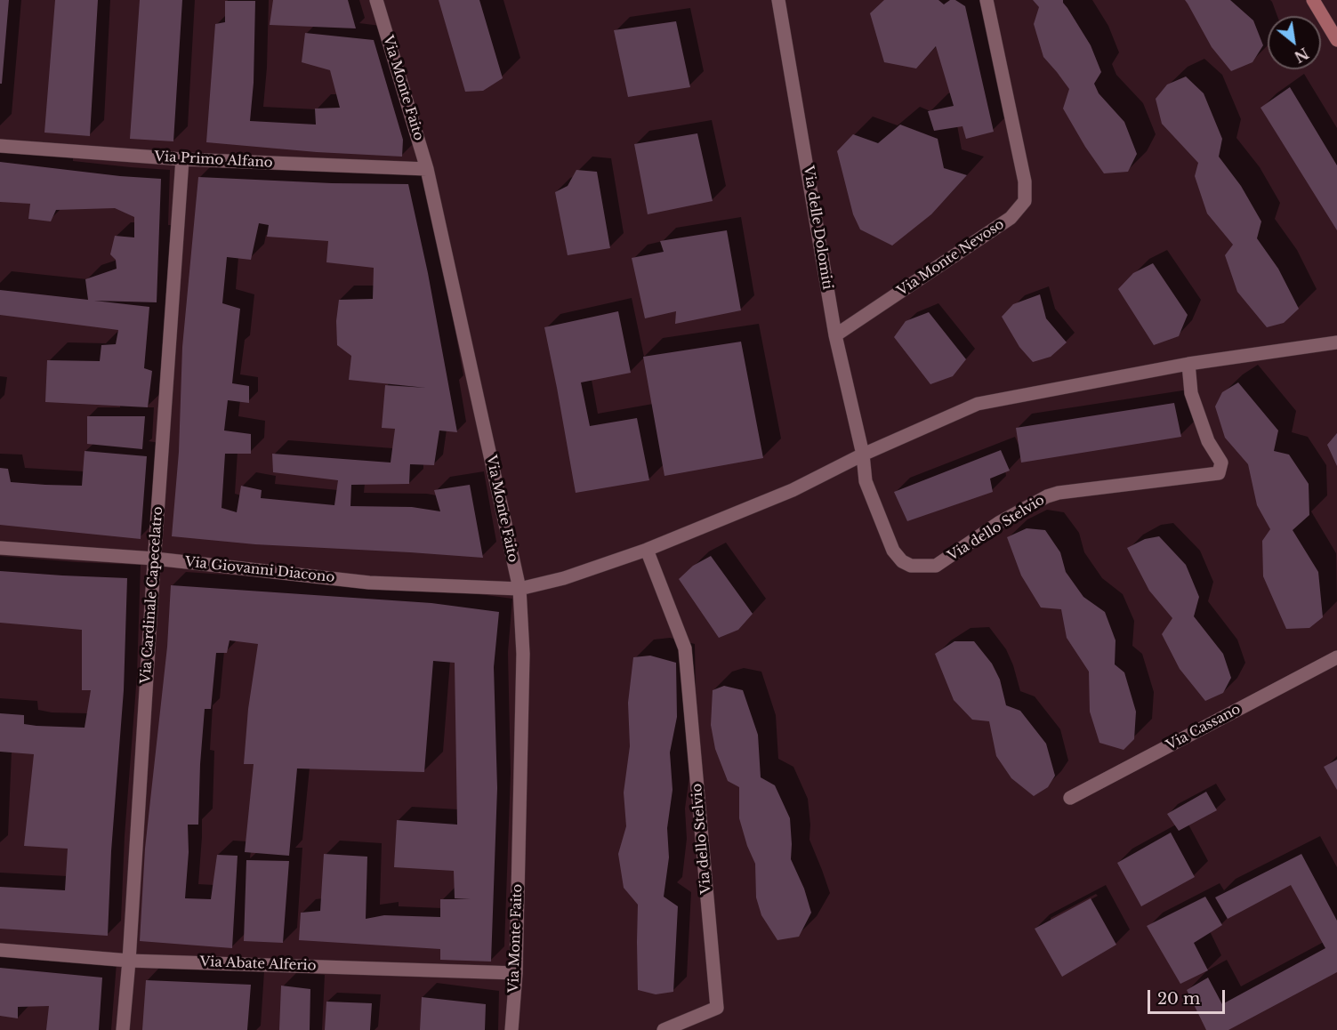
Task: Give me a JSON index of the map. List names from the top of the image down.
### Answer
{
  "streets": {
    "street": [
      "Via Monte Faito",
      "Via Primo Alfano",
      "Via delle Dolomiti",
      "Via Monte Nevoso",
      "Via dello Stelvio",
      "Via Giovanni Diacono",
      "Via Cardinale Capecelatro",
      "Via Cassano",
      "Via Abate Alferio"
    ]
  },
  "crossings": [
    ["Via Monte Faito", "Via Primo Alfano"],
    ["Via Monte Faito", "Via Giovanni Diacono"],
    ["Via Monte Faito", "Via Abate Alferio"],
    ["Via Primo Alfano", "Via Cardinale Capecelatro"],
    ["Via delle Dolomiti", "Via Monte Nevoso"],
    ["Via delle Dolomiti", "Via dello Stelvio"],
    ["Via Giovanni Diacono", "Via Cardinale Capecelatro"],
    ["Via Cardinale Capecelatro", "Via Abate Alferio"]
  ],
  "scale_bar": "20 m",
  "north": "bottom right"
}
